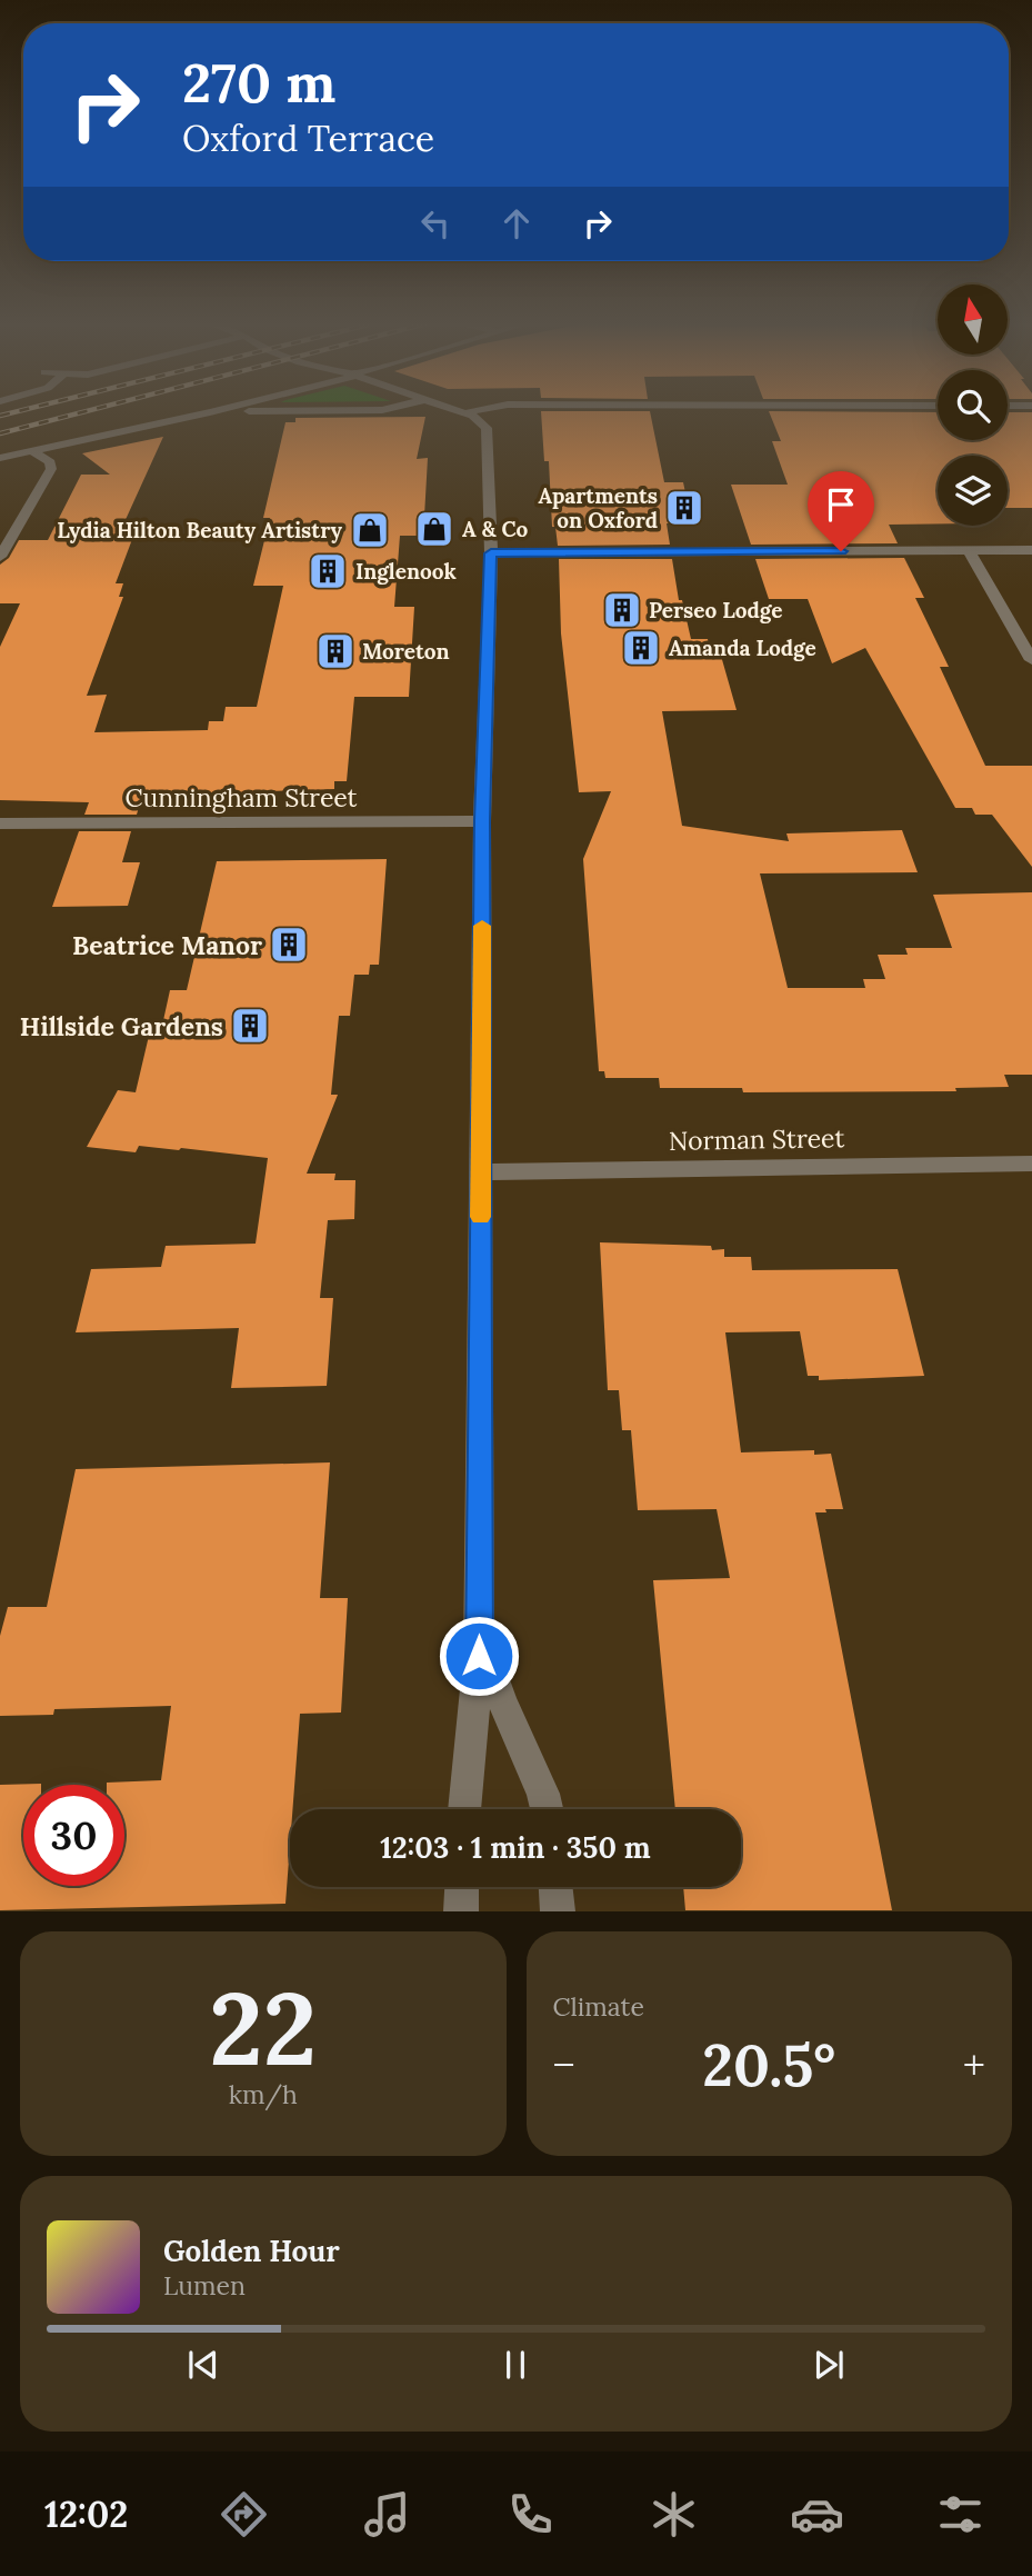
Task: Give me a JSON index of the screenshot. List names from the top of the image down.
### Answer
{
  "streets": {
    "street": ["Cunningham Street", "Norman Street"]
  },
  "places": {
    "building": [
      "Apartments on Oxford",
      "Inglenook",
      "Perseo Lodge",
      "Amanda Lodge",
      "Moreton",
      "Beatrice Manor",
      "Hillside Gardens"
    ],
    "shop": ["A & Co", "Lydia Hilton Beauty Artistry"]
  },
  "north": "top",
  "page": {
    "turn": ["270 m", "Oxford Terrace"],
    "limit": "30",
    "trip": "12:03 · 1 min · 350 m",
    "tile": [
      ["22", "km/h"],
      "Climate"
    ],
    "heat": ["−", "20.5°", "+"],
    "song": ["Golden Hour", "Lumen"],
    "tabs": "12:02"
  }
}
